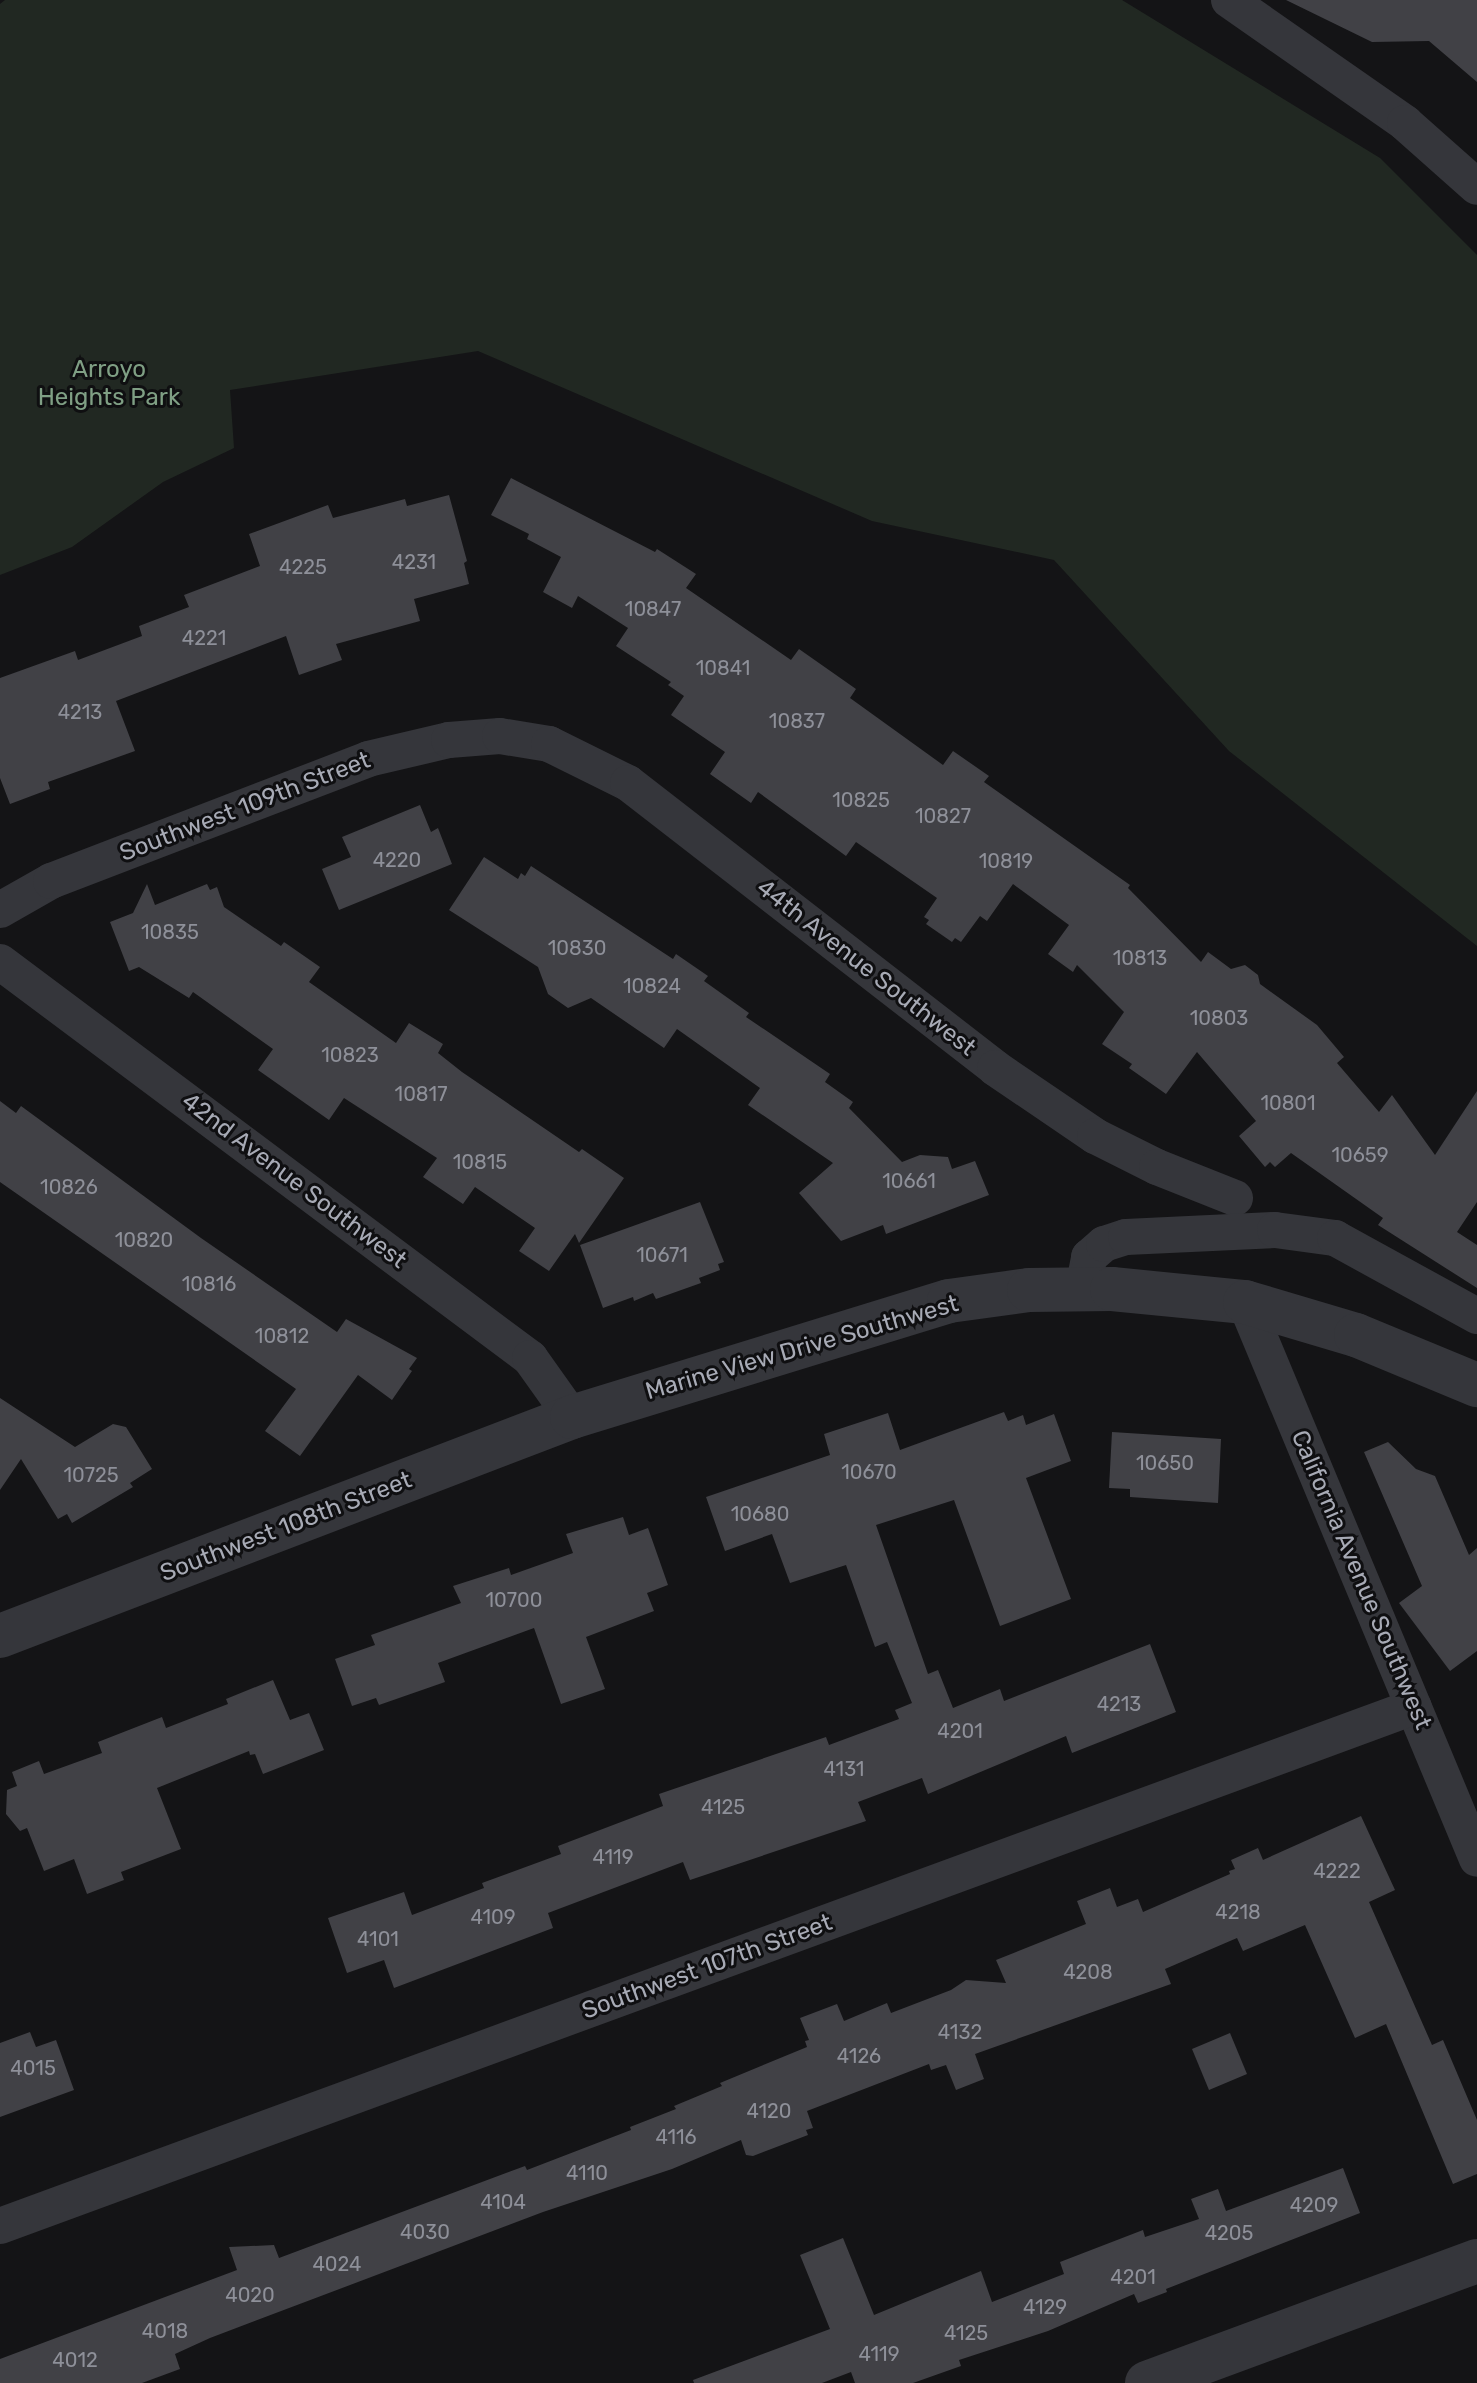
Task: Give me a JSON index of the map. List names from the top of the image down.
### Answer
{
  "streets": {
    "street": [
      "Southwest 109th Street",
      "44th Avenue Southwest",
      "42nd Avenue Southwest",
      "Marine View Drive Southwest",
      "Southwest 108th Street",
      "California Avenue Southwest",
      "Southwest 107th Street"
    ]
  },
  "crossings": [
    ["Southwest 109th Street", "44th Avenue Southwest"],
    ["42nd Avenue Southwest", "Marine View Drive Southwest"],
    ["42nd Avenue Southwest", "Southwest 108th Street"],
    ["Marine View Drive Southwest", "Southwest 108th Street"],
    ["Marine View Drive Southwest", "California Avenue Southwest"],
    ["California Avenue Southwest", "Southwest 107th Street"]
  ],
  "parks": ["Arroyo Heights Park"],
  "house_numbers": [
    "4231",
    "4225",
    "10847",
    "4221",
    "10841",
    "4213",
    "10837",
    "10825",
    "10827",
    "4220",
    "10819",
    "10835",
    "10830",
    "10813",
    "10824",
    "10803",
    "10823",
    "10817",
    "10801",
    "10659",
    "10815",
    "10661",
    "10826",
    "10820",
    "10671",
    "10816",
    "10812",
    "10650",
    "10670",
    "10725",
    "10680",
    "10700",
    "4213",
    "4201",
    "4131",
    "4125",
    "4119",
    "4222",
    "4218",
    "4109",
    "4101",
    "4208",
    "4132",
    "4126",
    "4015",
    "4120",
    "4116",
    "4110",
    "4104",
    "4209",
    "4030",
    "4205",
    "4024",
    "4201",
    "4020",
    "4129",
    "4018",
    "4125",
    "4119",
    "4012"
  ]
}
